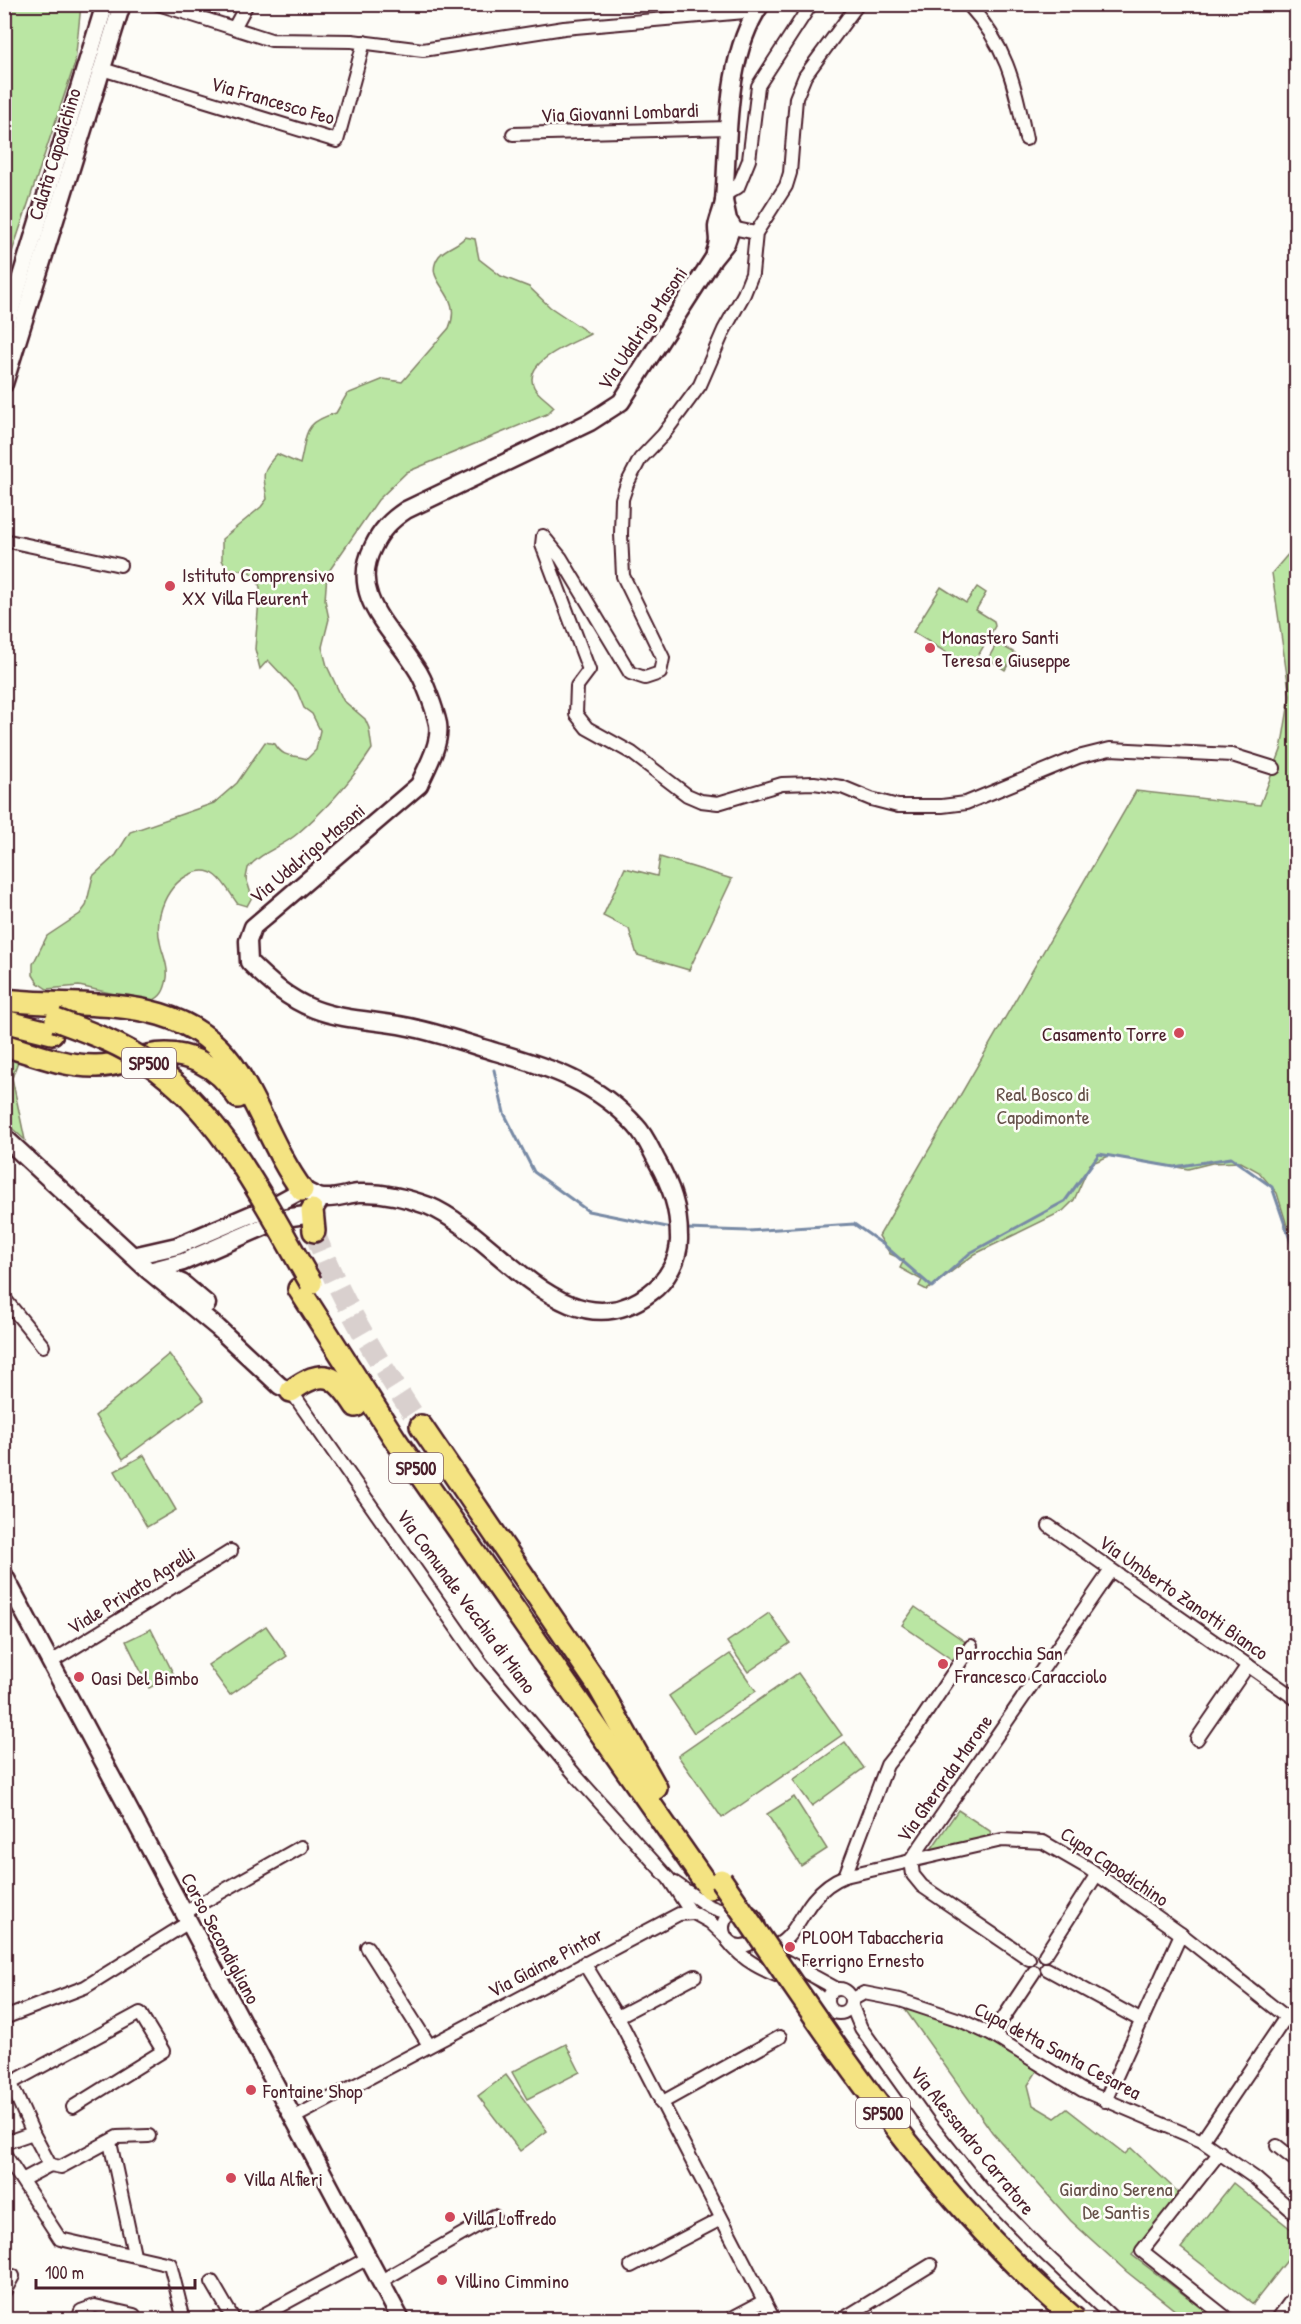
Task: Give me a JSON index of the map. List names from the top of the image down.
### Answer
{
  "streets": {
    "highway": ["SP500"],
    "street": [
      "Via Francesco Feo",
      "Via Giovanni Lombardi",
      "Calata Capodichino",
      "Via Udalrigo Masoni",
      "Viale Privato Agrelli",
      "Via Umberto Zanotti Bianco",
      "Via Comunale Vecchia di Miano",
      "Via Gherarda Marone",
      "Cupa Capodichino",
      "Corso Secondigliano",
      "Via Giaime Pintor",
      "Cupa detta Santa Cesarea",
      "Via Alessandro Carratore"
    ]
  },
  "crossings": [
    ["Via Francesco Feo", "Calata Capodichino"],
    ["Via Udalrigo Masoni", "Via Comunale Vecchia di Miano"],
    ["SP500", "Via Comunale Vecchia di Miano"],
    ["SP500", "Via Giaime Pintor"],
    ["Viale Privato Agrelli", "Corso Secondigliano"],
    ["Via Umberto Zanotti Bianco", "Via Gherarda Marone"],
    ["Via Comunale Vecchia di Miano", "Cupa Capodichino"],
    ["Via Comunale Vecchia di Miano", "Via Giaime Pintor"],
    ["Via Comunale Vecchia di Miano", "Cupa detta Santa Cesarea"],
    ["Via Comunale Vecchia di Miano", "Via Alessandro Carratore"],
    ["Via Gherarda Marone", "Cupa Capodichino"],
    ["Corso Secondigliano", "Via Giaime Pintor"],
    ["Cupa detta Santa Cesarea", "Via Alessandro Carratore"]
  ],
  "parks": ["Real Bosco di Capodimonte", "Giardino Serena De Santis"],
  "places": [
    "Istituto Comprensivo XX Villa Fleurent",
    "Monastero Santi Teresa e Giuseppe",
    "Casamento Torre",
    "Parrocchia San Francesco Caracciolo",
    "Oasi Del Bimbo",
    "PLOOM Tabaccheria Ferrigno Ernesto",
    "Fontaine Shop",
    "Villa Alfieri",
    "Villa Loffredo",
    "Villino Cimmino"
  ],
  "scale_bar": "100 m"
}
